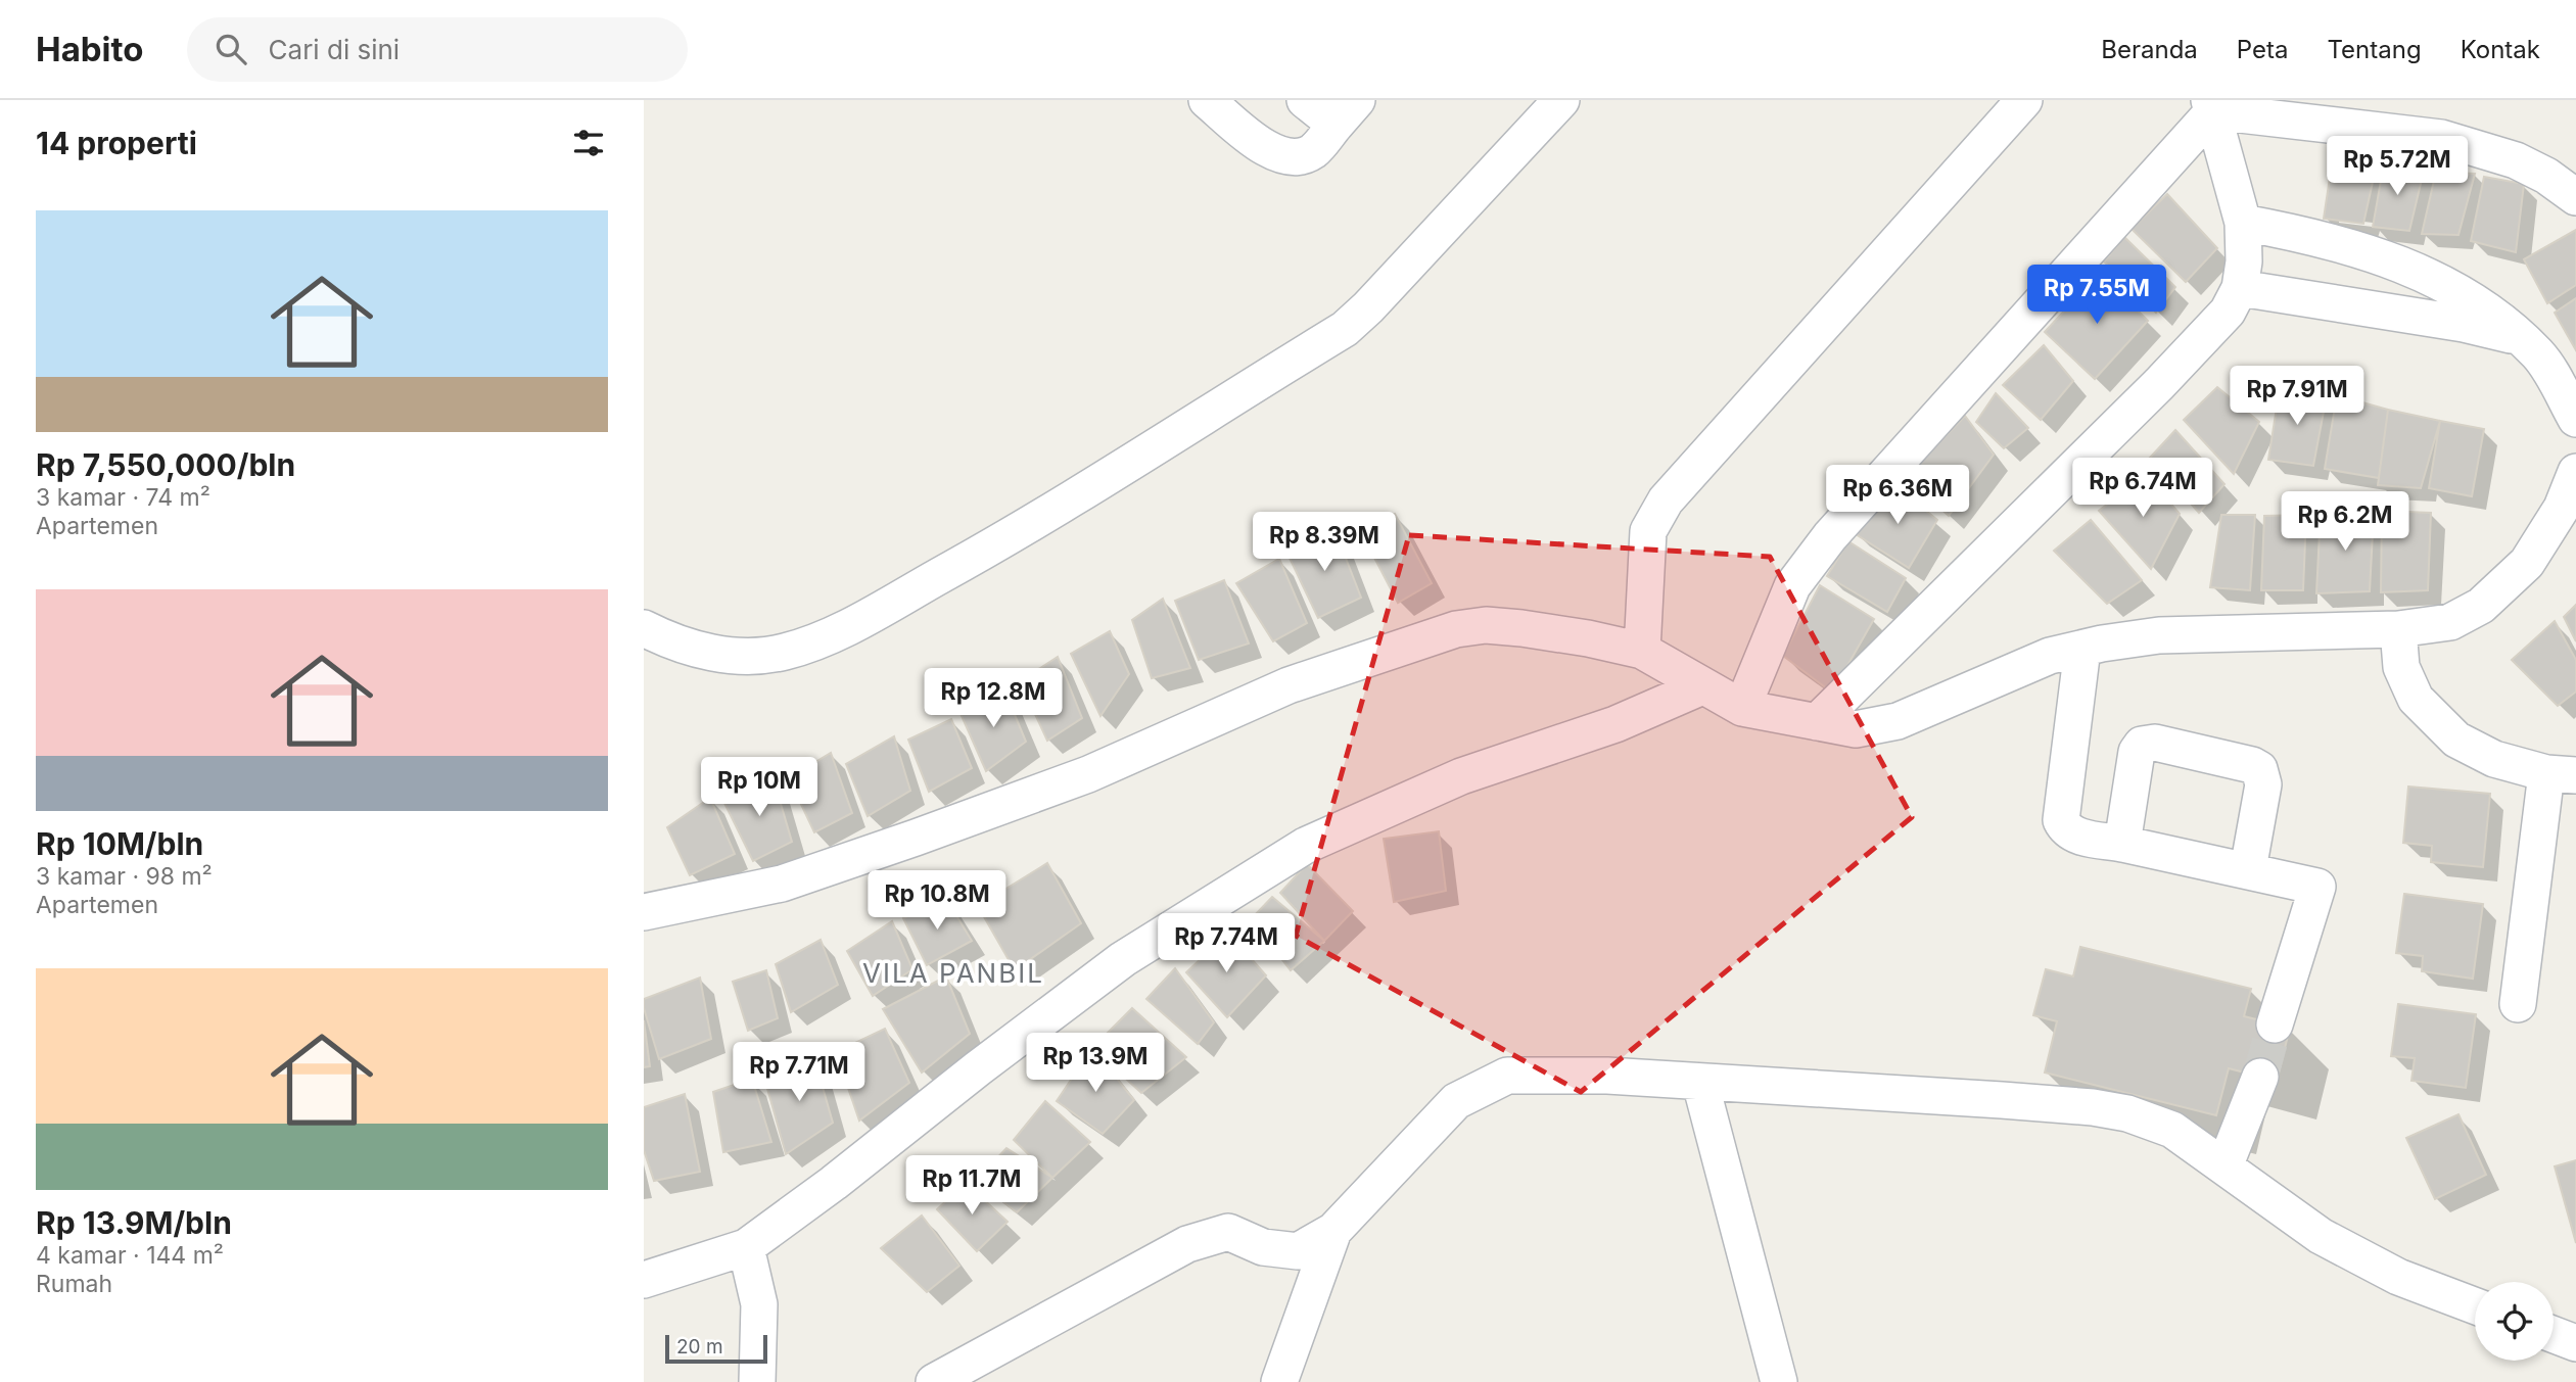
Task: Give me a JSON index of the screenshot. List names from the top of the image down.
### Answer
{
  "districts": ["VILA PANBIL"],
  "scale_bar": "20 m",
  "page": {
    "header": "Habito",
    "search": "Cari di sini",
    "nav": [
      "Beranda",
      "Peta",
      "Tentang",
      "Kontak"
    ],
    "heading": "14 properti",
    "price": [
      "Rp 5.72M",
      "Rp 7.55M",
      "Rp 7.91M",
      "Rp 6.74M",
      "Rp 6.36M",
      "Rp 6.2M",
      "Rp 8.39M",
      "Rp 12.8M",
      "Rp 10M",
      "Rp 10.8M",
      "Rp 7.74M",
      "Rp 13.9M",
      "Rp 7.71M",
      "Rp 11.7M"
    ],
    "list": [
      {
        "name": "Rp 7,550,000/bln",
        "note": "3 kamar · 74 m² · Apartemen"
      },
      {
        "name": "Rp 10M/bln",
        "note": "3 kamar · 98 m² · Apartemen"
      },
      {
        "name": "Rp 13.9M/bln",
        "note": "4 kamar · 144 m² · Rumah"
      }
    ],
    "scale": "20 m"
  }
}
